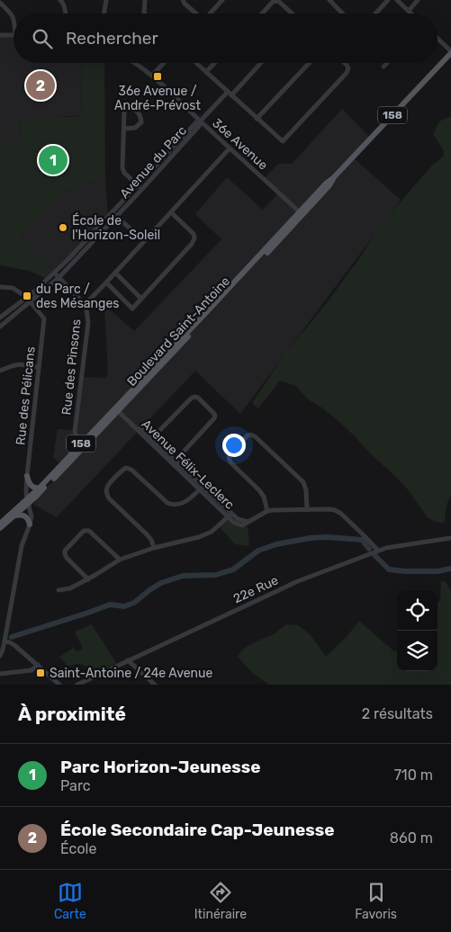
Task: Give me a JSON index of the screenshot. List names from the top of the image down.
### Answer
{
  "streets": {
    "main road": ["158", "Boulevard Saint-Antoine"],
    "street": [
      "36e Avenue",
      "Avenue du Parc",
      "Rue des Pinsons",
      "Rue des Pélicans",
      "Avenue Félix-Leclerc",
      "22e Rue"
    ]
  },
  "crossings": [
    ["158", "Boulevard Saint-Antoine"],
    ["158", "Rue des Pélicans"],
    ["36e Avenue", "Avenue du Parc"],
    ["36e Avenue", "Boulevard Saint-Antoine"],
    ["Avenue du Parc", "Rue des Pinsons"],
    ["Avenue du Parc", "Rue des Pélicans"],
    ["Boulevard Saint-Antoine", "Rue des Pinsons"],
    ["Boulevard Saint-Antoine", "Rue des Pélicans"],
    ["Boulevard Saint-Antoine", "Avenue Félix-Leclerc"],
    ["Avenue Félix-Leclerc", "22e Rue"]
  ],
  "places": {
    "transit": ["36e Avenue / André-Prévost", "du Parc / des Mésanges", "Saint-Antoine / 24e Avenue"],
    "other": ["École de l'Horizon-Soleil"]
  },
  "page": {
    "search": "Rechercher",
    "pins": ["2", "1"],
    "heading": ["À proximité", "2 résultats"],
    "list": [
      {
        "mark": "1",
        "name": "Parc Horizon-Jeunesse",
        "note": "Parc",
        "value": "710 m"
      },
      {
        "mark": "2",
        "name": "École Secondaire Cap-Jeunesse",
        "note": "École",
        "value": "860 m"
      }
    ],
    "nav": ["Carte", "Itinéraire", "Favoris"]
  }
}
